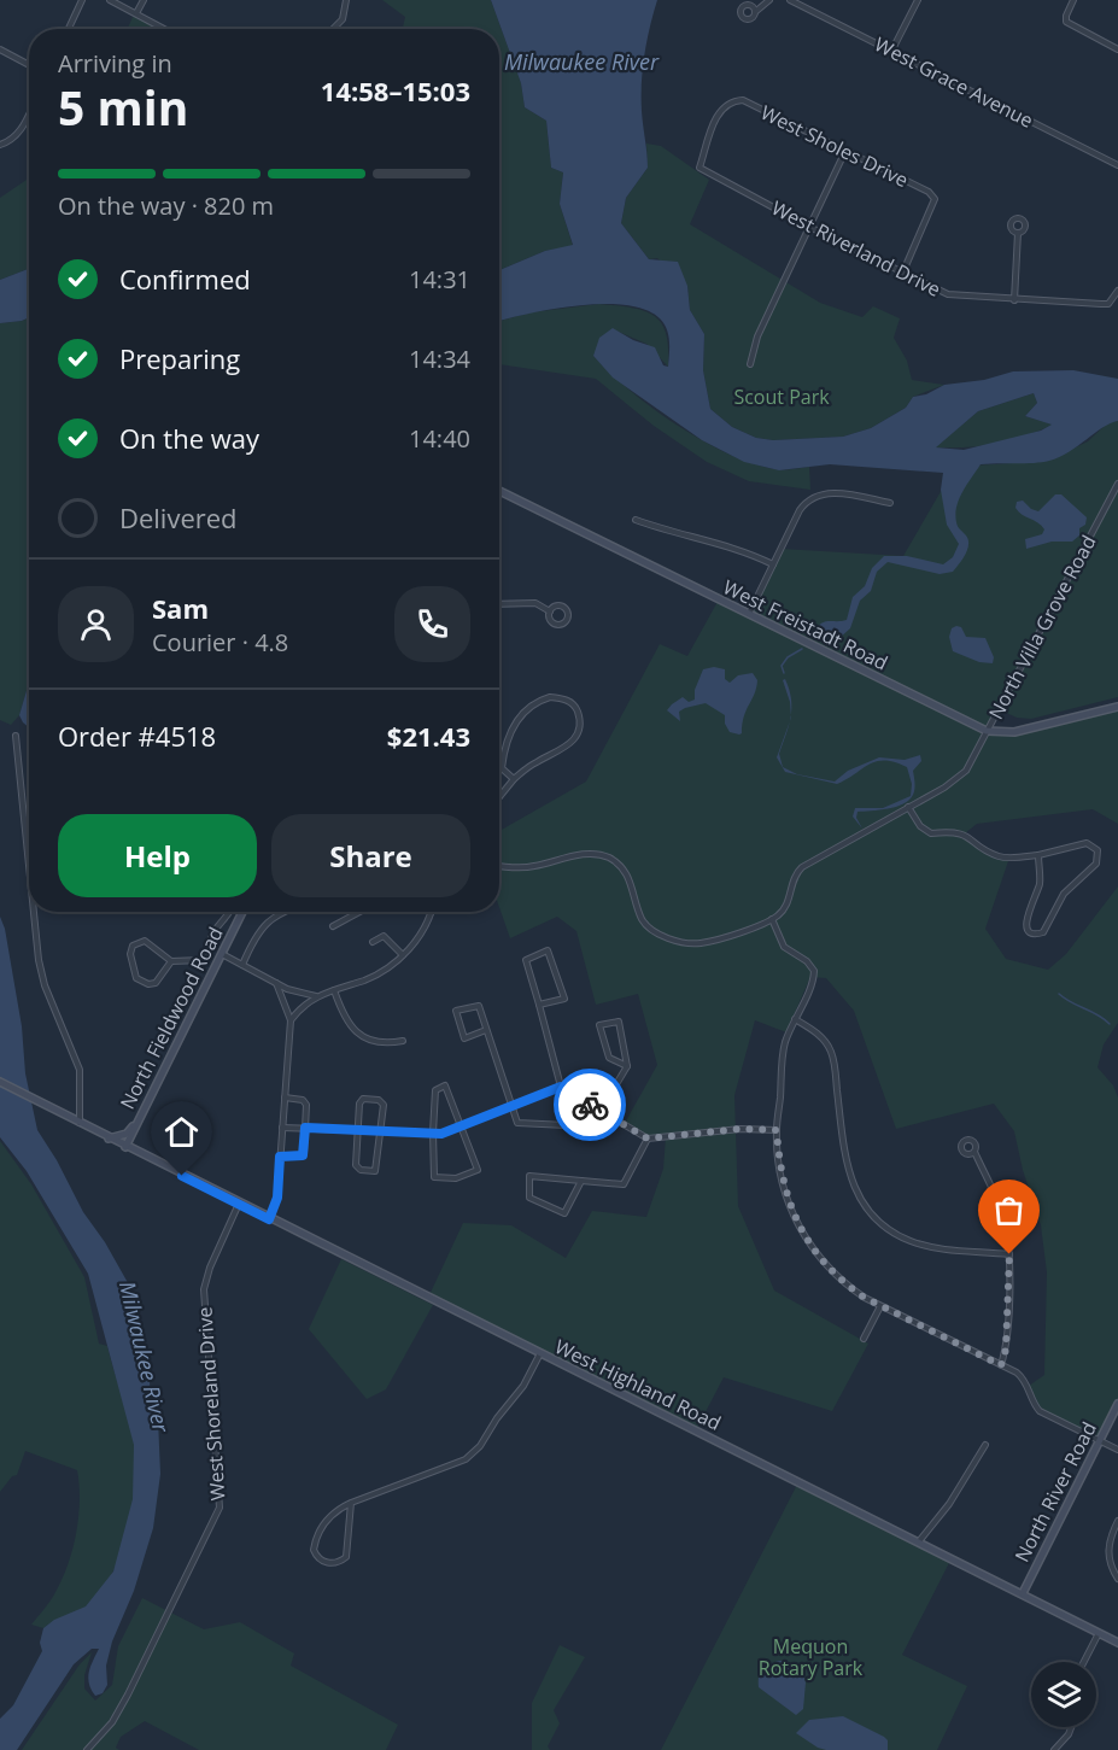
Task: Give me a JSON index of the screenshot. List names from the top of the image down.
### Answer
{
  "streets": {
    "main road": [
      "West Freistadt Road",
      "North Fieldwood Road",
      "West Highland Road",
      "North River Road"
    ],
    "street": [
      "West Grace Avenue",
      "West Sholes Drive",
      "West Riverland Drive",
      "North Villa Grove Road",
      "West Shoreland Drive"
    ]
  },
  "crossings": [
    ["West Sholes Drive", "West Riverland Drive"],
    ["West Freistadt Road", "North Villa Grove Road"],
    ["North Fieldwood Road", "West Highland Road"],
    ["West Highland Road", "West Shoreland Drive"],
    ["West Highland Road", "North River Road"]
  ],
  "water": ["Milwaukee River"],
  "parks": ["Scout Park", "Mequon Rotary Park"],
  "page": {
    "heading": ["5 min", "Arriving in", "14:58–15:03"],
    "panel": [
      "Sam",
      "Courier · 4.8",
      "Order #4518",
      "$21.43"
    ],
    "bar": "On the way · 820 m",
    "list": [
      ["Confirmed", "14:31"],
      ["Preparing", "14:34"],
      ["On the way", "14:40"],
      "Delivered"
    ],
    "buttons": ["Help", "Share"]
  }
}
